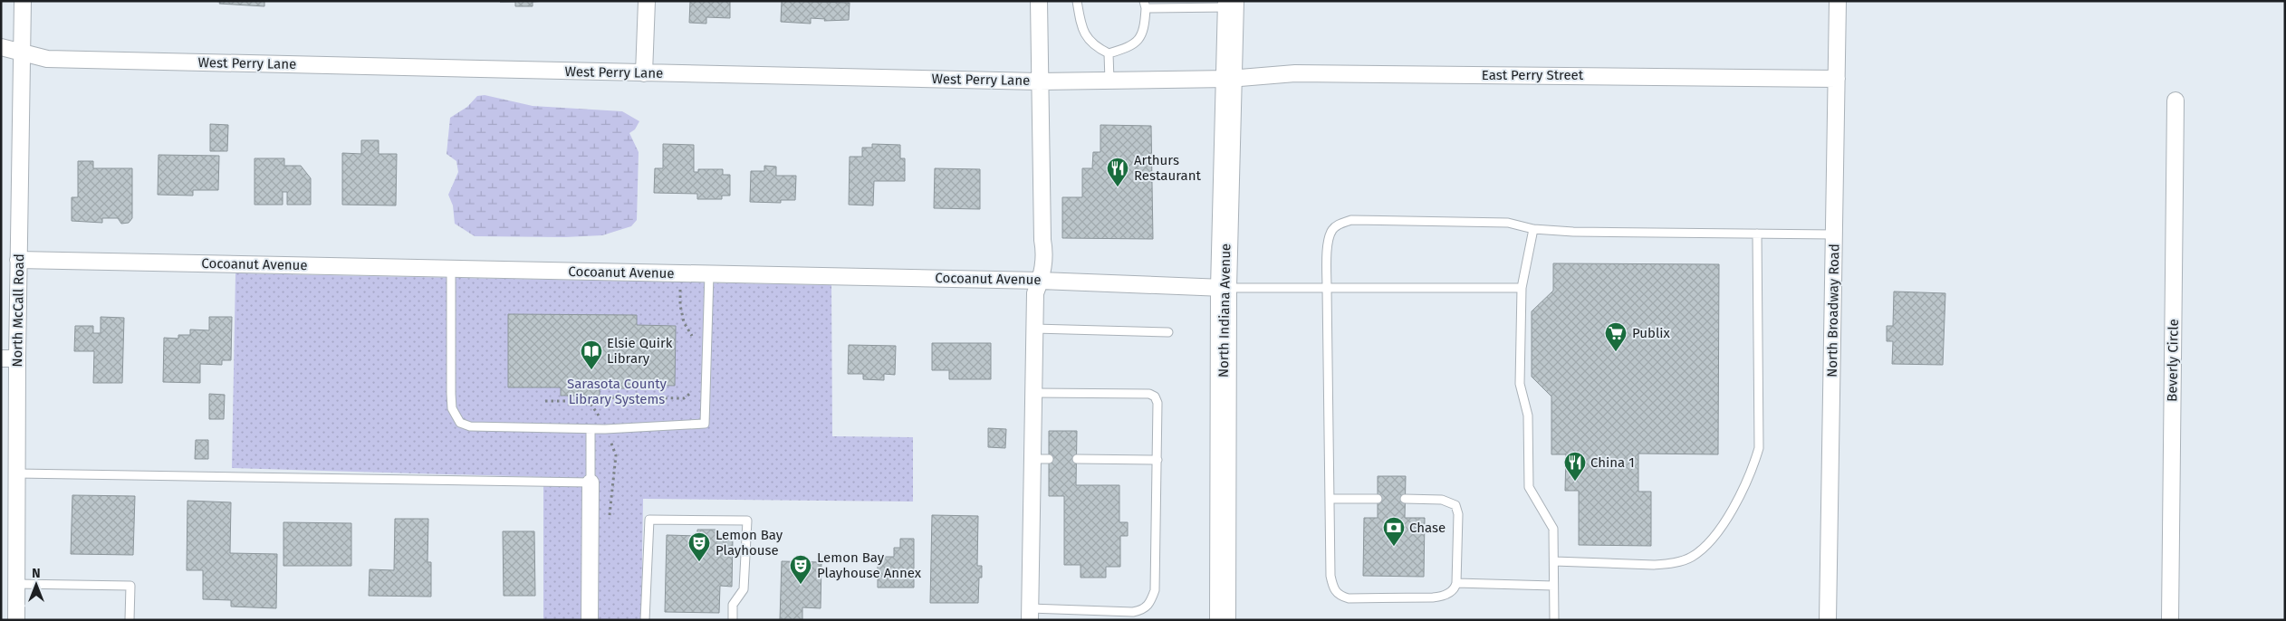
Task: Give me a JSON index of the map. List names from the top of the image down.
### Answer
{
  "streets": {
    "main road": ["North Indiana Avenue"],
    "street": [
      "West Perry Lane",
      "East Perry Street",
      "Cocoanut Avenue",
      "North McCall Road",
      "North Broadway Road",
      "Beverly Circle"
    ]
  },
  "crossings": [
    ["West Perry Lane", "East Perry Street"],
    ["West Perry Lane", "North McCall Road"],
    ["West Perry Lane", "North Indiana Avenue"],
    ["East Perry Street", "North Indiana Avenue"],
    ["East Perry Street", "North Broadway Road"],
    ["Cocoanut Avenue", "North McCall Road"],
    ["Cocoanut Avenue", "North Indiana Avenue"]
  ],
  "parks": ["Sarasota County Library Systems"],
  "places": {
    "restaurant": ["Arthurs Restaurant", "China 1"],
    "supermarket": ["Publix"],
    "library": ["Elsie Quirk Library"],
    "bank": ["Chase"],
    "theatre": ["Lemon Bay Playhouse", "Lemon Bay Playhouse Annex"]
  },
  "north": "top"
}
